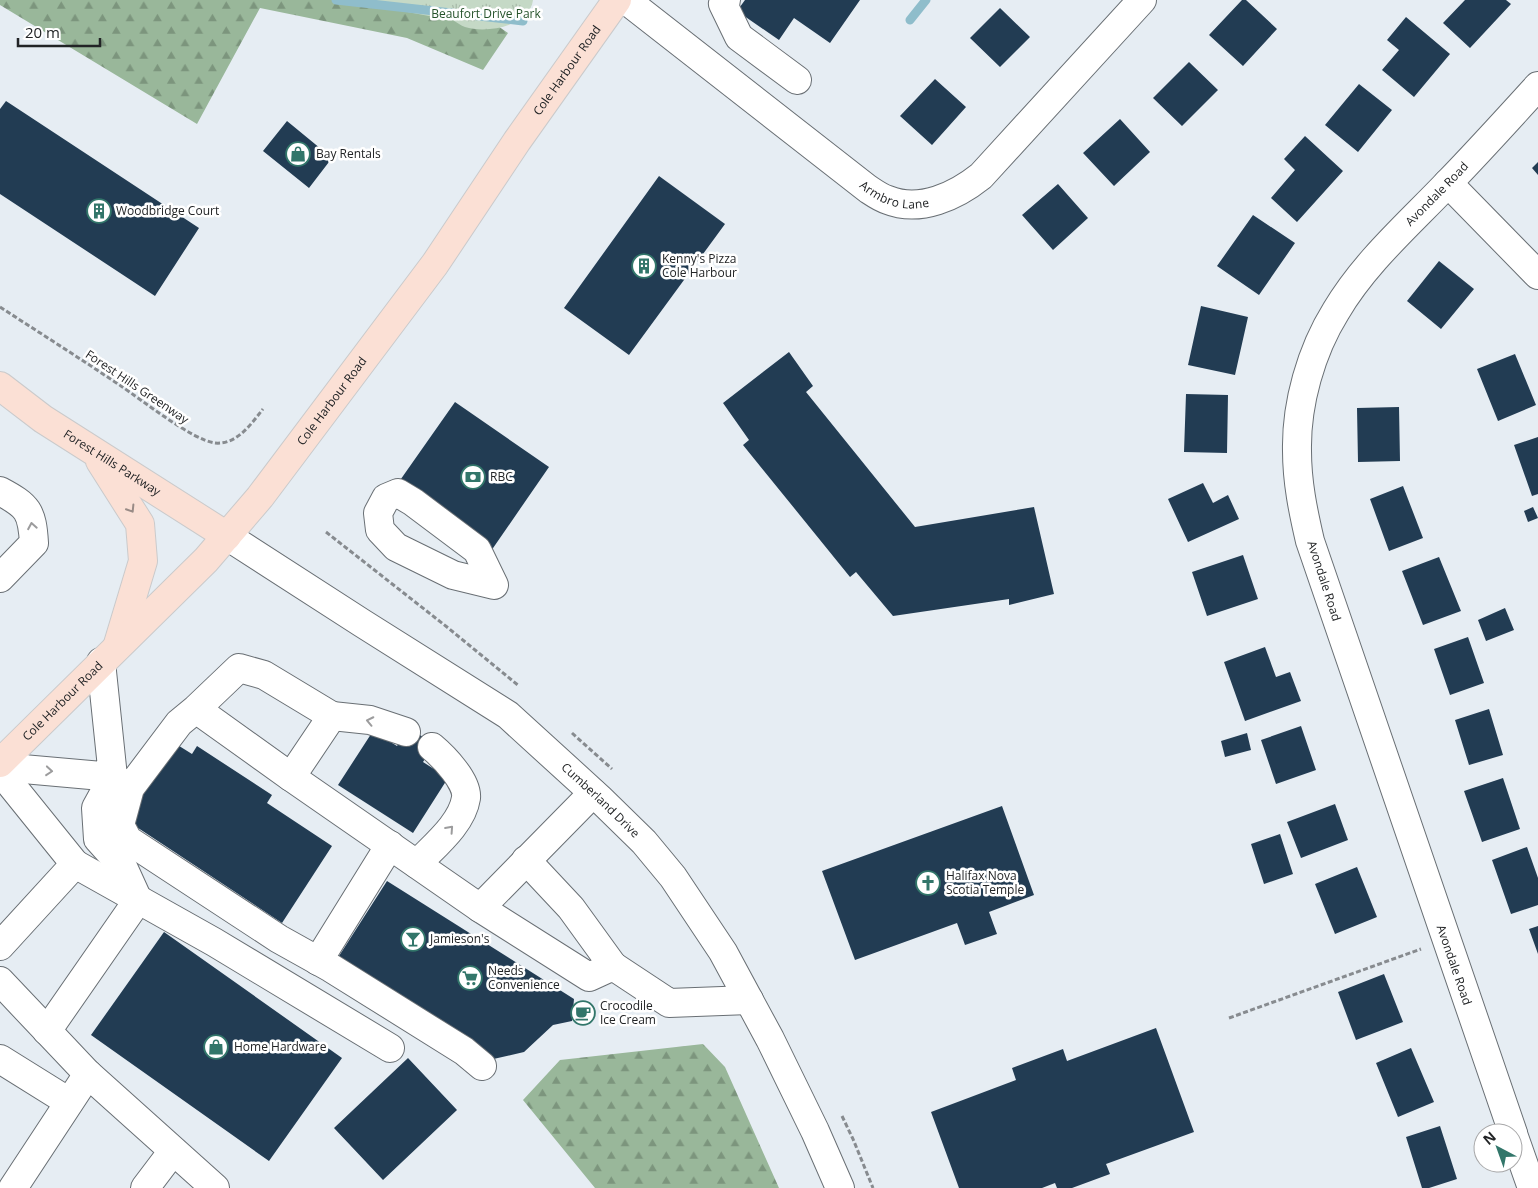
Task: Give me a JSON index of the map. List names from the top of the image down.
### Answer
{
  "streets": {
    "main road": ["Cole Harbour Road", "Forest Hills Parkway"],
    "street": ["Armbro Lane", "Avondale Road", "Cumberland Drive"],
    "path": ["Forest Hills Greenway"]
  },
  "crossings": [
    ["Cole Harbour Road", "Forest Hills Parkway"],
    ["Cole Harbour Road", "Cumberland Drive"],
    ["Forest Hills Parkway", "Cumberland Drive"]
  ],
  "parks": ["Beaufort Drive Park"],
  "places": {
    "shop": ["Bay Rentals", "Home Hardware"],
    "building": ["Woodbridge Court", "Kenny's Pizza Cole Harbour"],
    "bank": ["RBC"],
    "church": ["Halifax Nova Scotia Temple"],
    "bar": ["Jamieson's"],
    "supermarket": ["Needs Convenience"],
    "cafe": ["Crocodile Ice Cream"]
  },
  "scale_bar": "20 m",
  "north": "top left"
}
